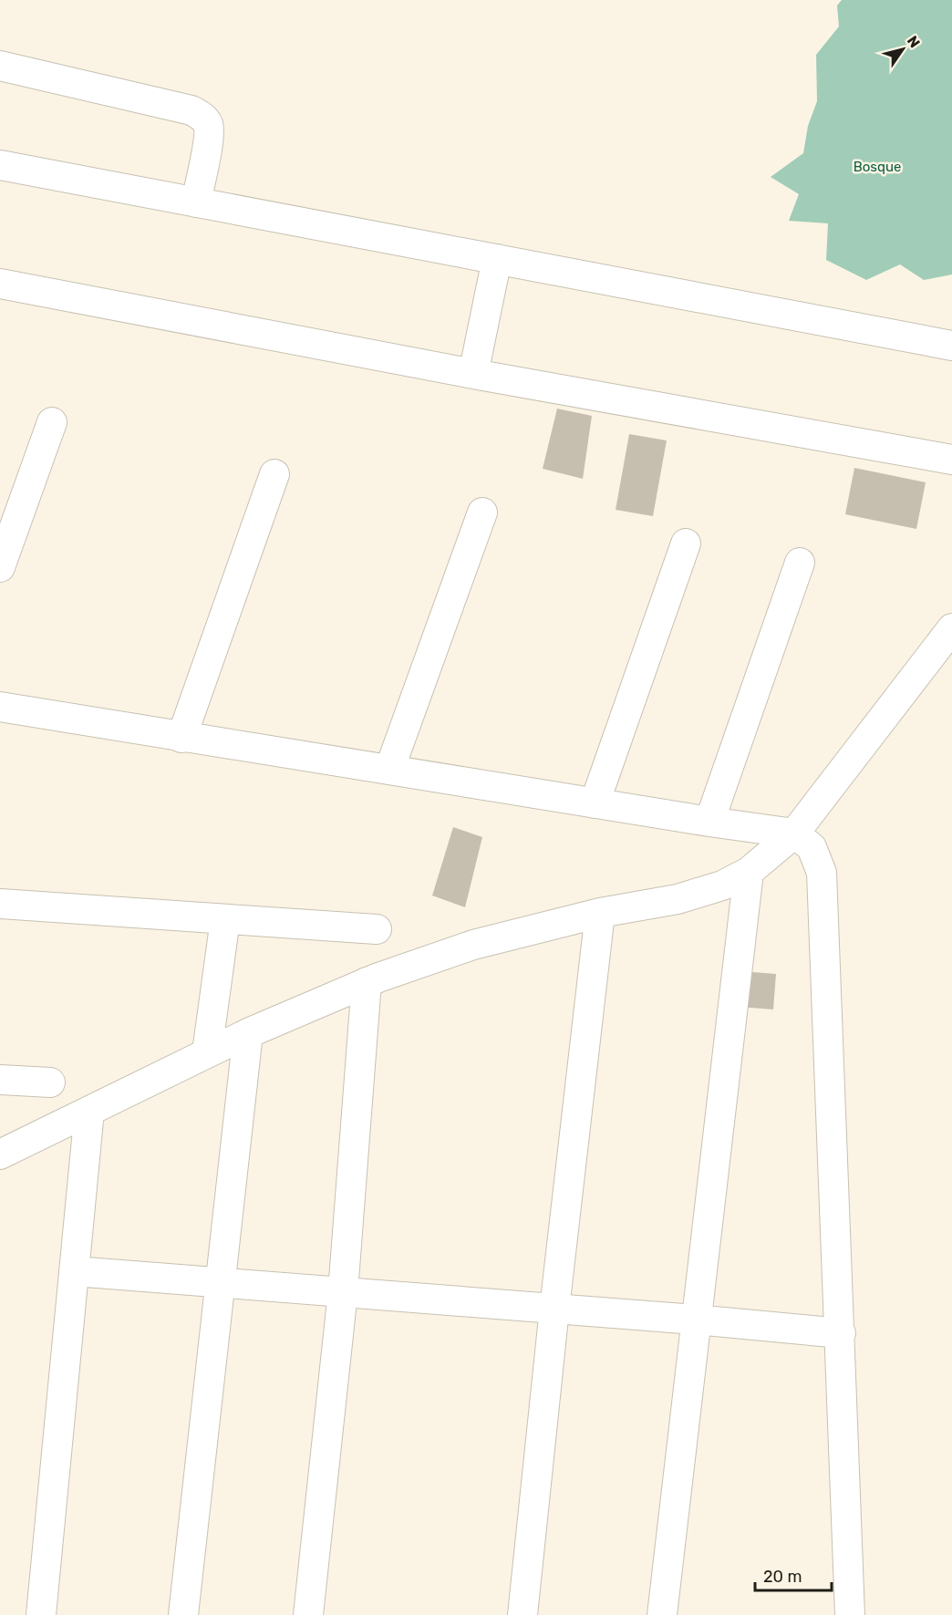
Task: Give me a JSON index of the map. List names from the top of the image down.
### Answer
{
  "parks": ["Bosque"],
  "scale_bar": "20 m",
  "north": "top right"
}
